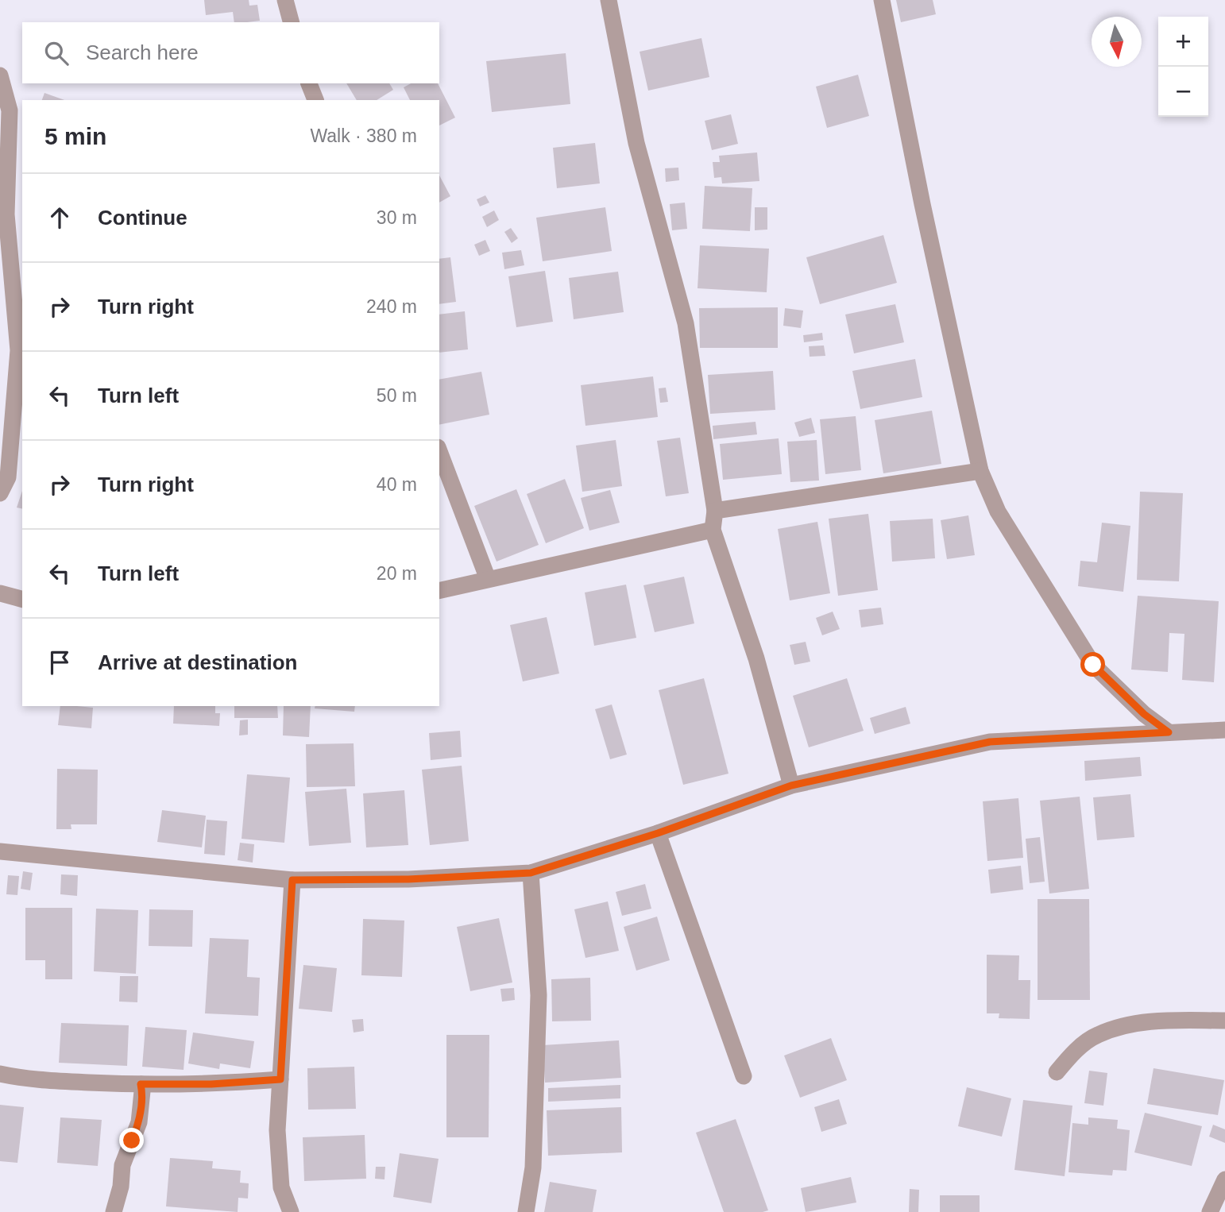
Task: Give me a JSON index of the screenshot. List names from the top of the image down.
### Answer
{
  "north": "bottom",
  "page": {
    "map_buttons": ["+", "−"],
    "search": "Search here",
    "heading": ["5 min", "Walk · 380 m"],
    "list": [
      ["Continue", "30 m"],
      ["Turn right", "240 m"],
      ["Turn left", "50 m"],
      ["Turn right", "40 m"],
      ["Turn left", "20 m"],
      "Arrive at destination"
    ]
  }
}
